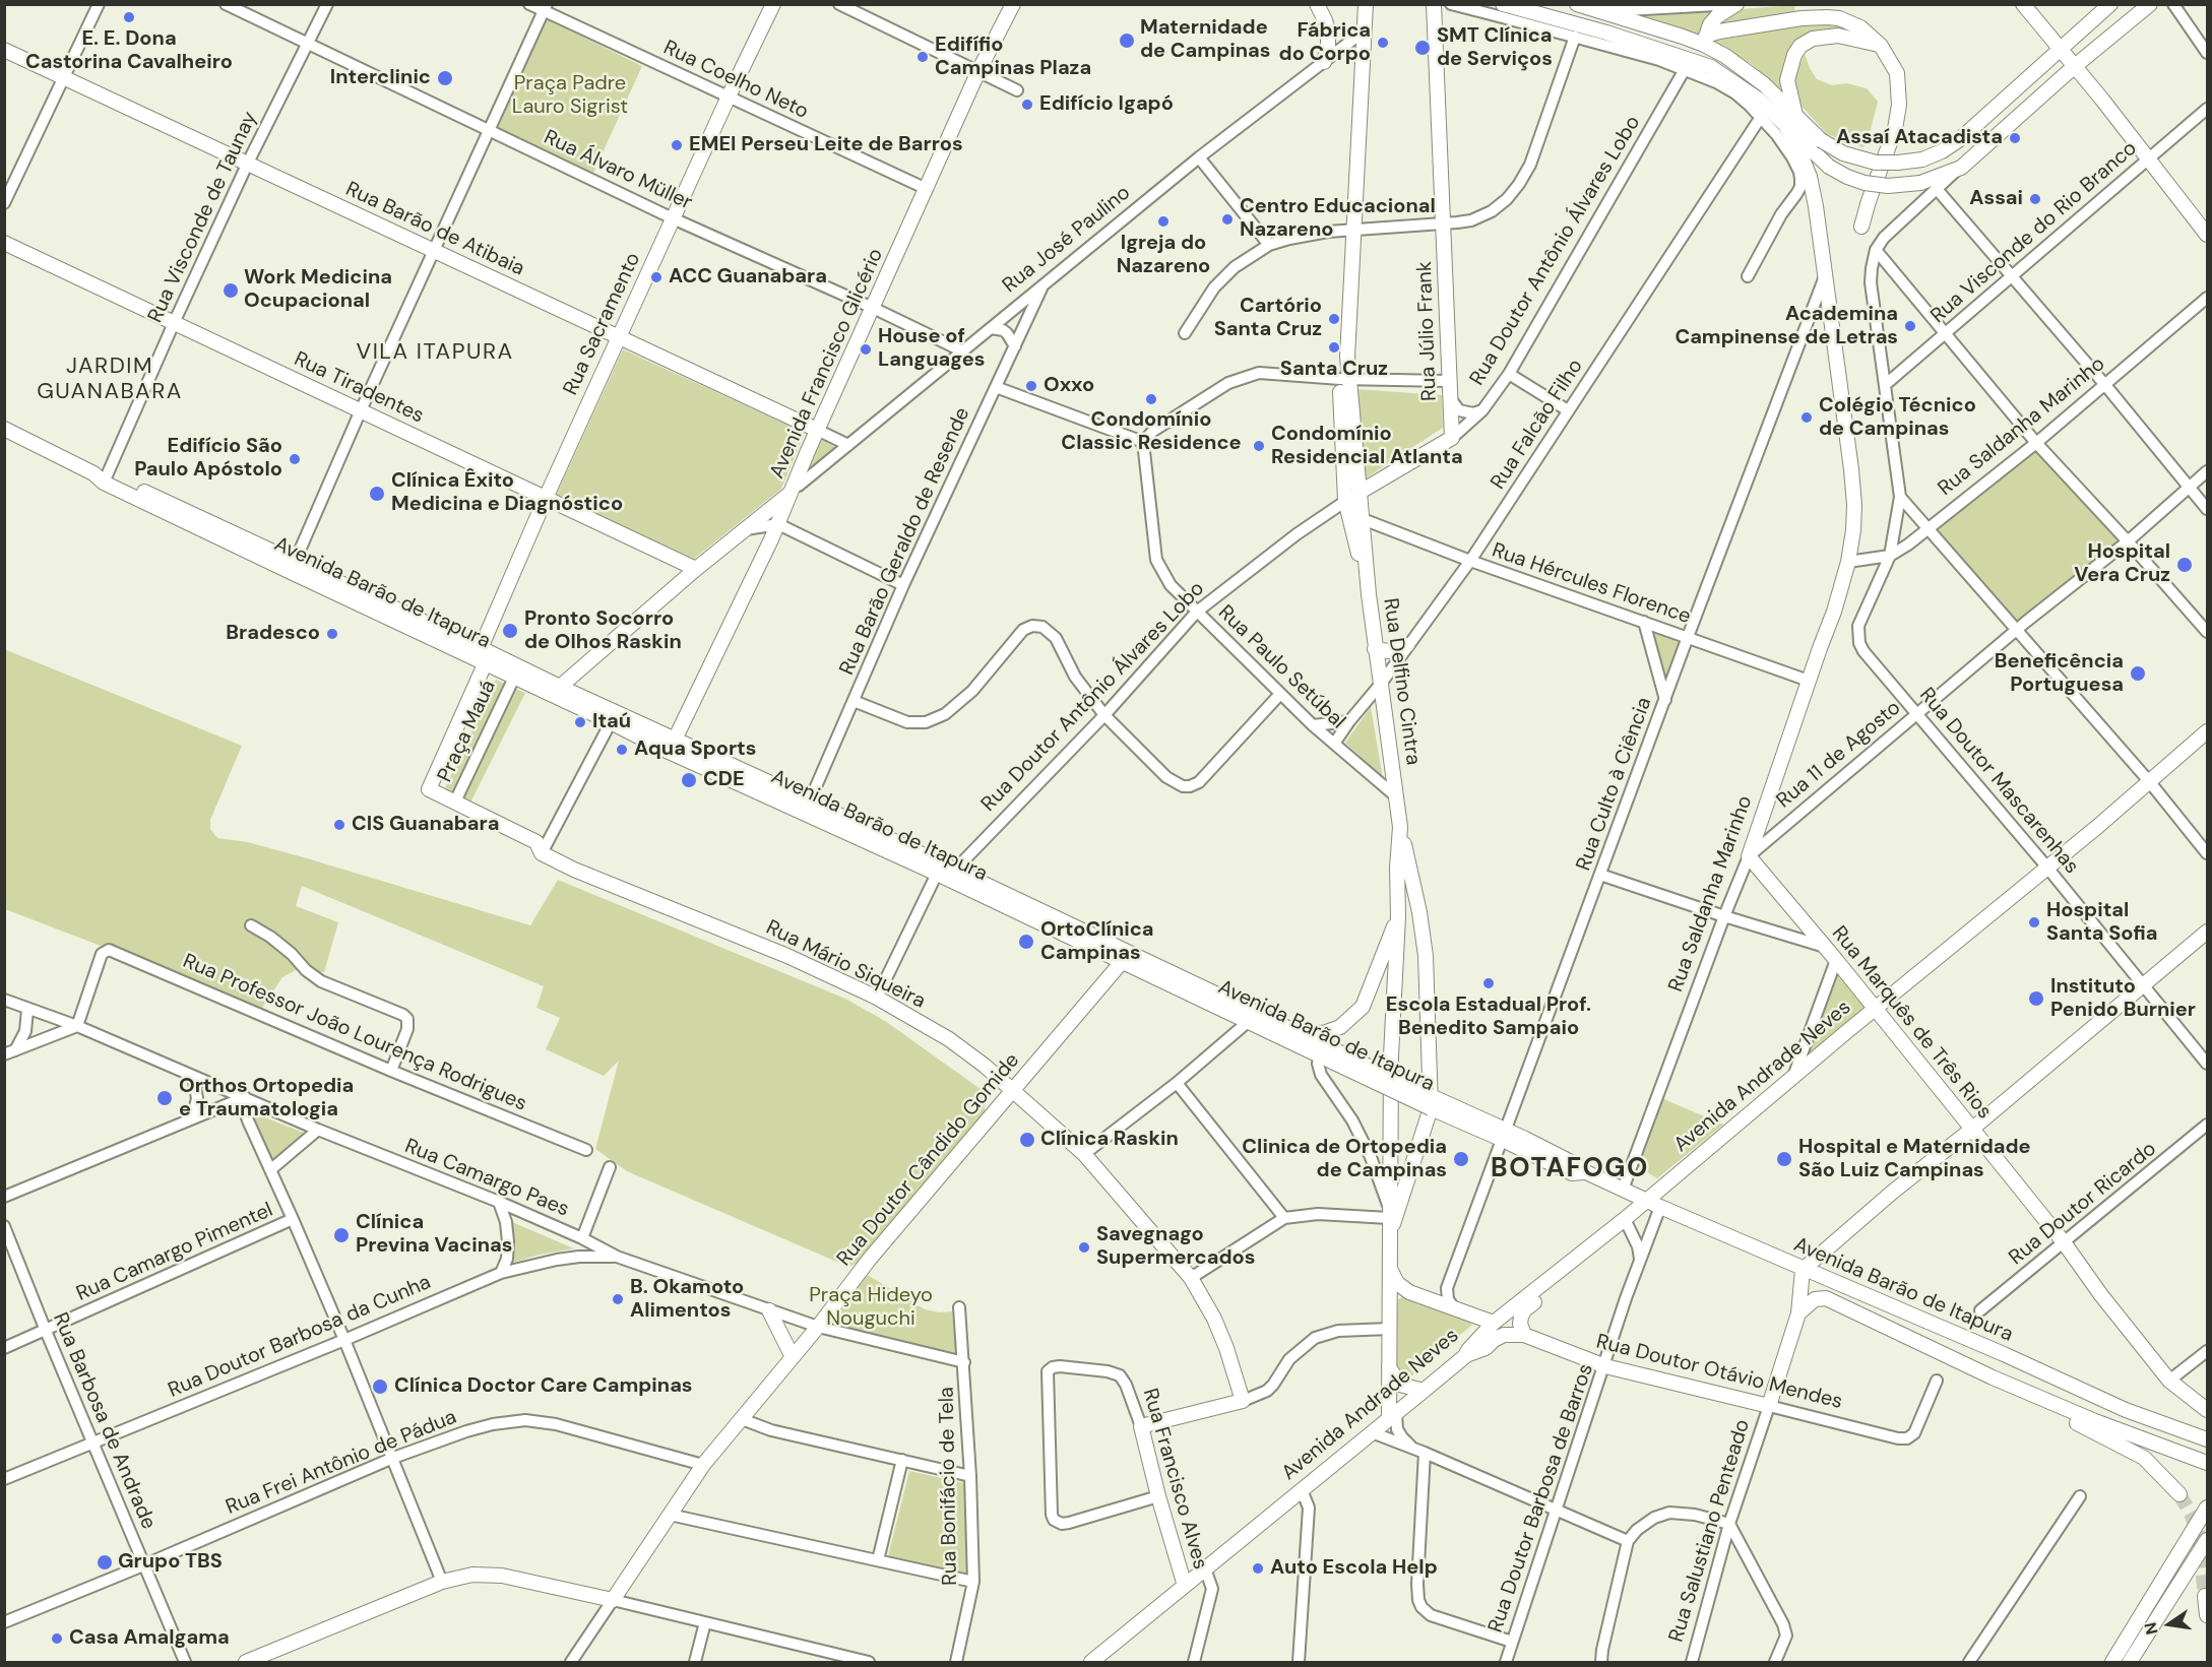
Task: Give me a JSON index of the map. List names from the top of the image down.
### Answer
{
  "streets": {
    "main road": [
      "Rua Barão de Atibaia",
      "Rua José Paulino",
      "Rua Doutor Antônio Álvares Lobo",
      "Rua Sacramento",
      "Rua Júlio Frank",
      "Avenida Francisco Glicério",
      "Rua Tiradentes",
      "Rua Saldanha Marinho",
      "Avenida Barão de Itapura",
      "Rua Delfino Cintra",
      "Praça Mauá",
      "Rua Mário Siqueira",
      "Rua Marquês de Três Rios",
      "Avenida Andrade Neves",
      "Rua Doutor Cândido Gomide",
      "Rua Doutor Otávio Mendes",
      "Rua Francisco Alves",
      "Rua Salustiano Penteado"
    ],
    "street": [
      "Rua Coelho Neto",
      "Rua Álvaro Müller",
      "Rua Visconde de Taunay",
      "Rua Visconde do Rio Branco",
      "Rua Falcão Filho",
      "Rua Barão Geraldo de Resende",
      "Rua Hércules Florence",
      "Rua Paulo Setúbal",
      "Rua 11 de Agosto",
      "Rua Doutor Mascarenhas",
      "Rua Culto à Ciência",
      "Rua Professor João Lourença Rodrigues",
      "Rua Camargo Paes",
      "Rua Doutor Ricardo",
      "Rua Camargo Pimentel",
      "Rua Doutor Barbosa da Cunha",
      "Rua Barbosa de Andrade",
      "Rua Frei Antônio de Pádua",
      "Rua Bonifácio de Tela",
      "Rua Doutor Barbosa de Barros"
    ]
  },
  "crossings": [
    ["Rua Coelho Neto", "Rua Sacramento"],
    ["Rua Coelho Neto", "Avenida Francisco Glicério"],
    ["Rua Álvaro Müller", "Rua Visconde de Taunay"],
    ["Rua Álvaro Müller", "Rua José Paulino"],
    ["Rua Álvaro Müller", "Rua Sacramento"],
    ["Rua Álvaro Müller", "Avenida Francisco Glicério"],
    ["Rua Visconde de Taunay", "Rua Barão de Atibaia"],
    ["Rua Visconde de Taunay", "Rua Tiradentes"],
    ["Rua Visconde de Taunay", "Avenida Barão de Itapura"],
    ["Rua Barão de Atibaia", "Rua José Paulino"],
    ["Rua Barão de Atibaia", "Rua Sacramento"],
    ["Rua Barão de Atibaia", "Avenida Francisco Glicério"],
    ["Rua Visconde do Rio Branco", "Rua Doutor Mascarenhas"],
    ["Rua José Paulino", "Avenida Francisco Glicério"],
    ["Rua José Paulino", "Rua Tiradentes"],
    ["Rua José Paulino", "Rua Barão Geraldo de Resende"],
    ["Rua José Paulino", "Avenida Barão de Itapura"],
    ["Rua José Paulino", "Rua Delfino Cintra"],
    ["Rua Doutor Antônio Álvares Lobo", "Rua Júlio Frank"],
    ["Rua Doutor Antônio Álvares Lobo", "Avenida Barão de Itapura"],
    ["Rua Doutor Antônio Álvares Lobo", "Rua Paulo Setúbal"],
    ["Rua Doutor Antônio Álvares Lobo", "Rua Delfino Cintra"],
    ["Rua Sacramento", "Rua Tiradentes"],
    ["Rua Sacramento", "Avenida Barão de Itapura"],
    ["Avenida Francisco Glicério", "Avenida Barão de Itapura"],
    ["Rua Falcão Filho", "Rua Hércules Florence"],
    ["Rua Falcão Filho", "Rua Paulo Setúbal"],
    ["Rua Falcão Filho", "Rua Delfino Cintra"],
    ["Rua Saldanha Marinho", "Rua Hércules Florence"],
    ["Rua Saldanha Marinho", "Avenida Barão de Itapura"],
    ["Rua Saldanha Marinho", "Rua 11 de Agosto"],
    ["Rua Saldanha Marinho", "Rua Doutor Mascarenhas"],
    ["Rua Saldanha Marinho", "Rua Culto à Ciência"],
    ["Rua Saldanha Marinho", "Rua Marquês de Três Rios"],
    ["Rua Barão Geraldo de Resende", "Avenida Barão de Itapura"],
    ["Rua Hércules Florence", "Rua Delfino Cintra"],
    ["Rua Hércules Florence", "Rua Culto à Ciência"],
    ["Avenida Barão de Itapura", "Praça Mauá"],
    ["Avenida Barão de Itapura", "Rua Culto à Ciência"],
    ["Avenida Barão de Itapura", "Avenida Andrade Neves"],
    ["Avenida Barão de Itapura", "Rua Doutor Cândido Gomide"],
    ["Avenida Barão de Itapura", "Rua Doutor Barbosa de Barros"],
    ["Avenida Barão de Itapura", "Rua Salustiano Penteado"],
    ["Rua Paulo Setúbal", "Rua Delfino Cintra"],
    ["Rua Delfino Cintra", "Avenida Andrade Neves"],
    ["Praça Mauá", "Rua Mário Siqueira"],
    ["Rua 11 de Agosto", "Rua Doutor Mascarenhas"],
    ["Rua 11 de Agosto", "Rua Marquês de Três Rios"],
    ["Rua Doutor Mascarenhas", "Avenida Andrade Neves"],
    ["Rua Mário Siqueira", "Rua Doutor Cândido Gomide"],
    ["Rua Marquês de Três Rios", "Avenida Andrade Neves"],
    ["Rua Marquês de Três Rios", "Rua Doutor Ricardo"],
    ["Rua Professor João Lourença Rodrigues", "Rua Camargo Paes"],
    ["Avenida Andrade Neves", "Rua Doutor Otávio Mendes"],
    ["Avenida Andrade Neves", "Rua Francisco Alves"],
    ["Rua Doutor Cândido Gomide", "Rua Camargo Paes"],
    ["Rua Doutor Cândido Gomide", "Rua Frei Antônio de Pádua"],
    ["Rua Camargo Paes", "Rua Doutor Barbosa da Cunha"],
    ["Rua Camargo Paes", "Rua Bonifácio de Tela"],
    ["Rua Camargo Pimentel", "Rua Barbosa de Andrade"],
    ["Rua Doutor Barbosa da Cunha", "Rua Barbosa de Andrade"],
    ["Rua Doutor Otávio Mendes", "Rua Doutor Barbosa de Barros"],
    ["Rua Doutor Otávio Mendes", "Rua Salustiano Penteado"],
    ["Rua Barbosa de Andrade", "Rua Frei Antônio de Pádua"]
  ],
  "districts": ["VILA ITAPURA", "JARDIM GUANABARA", "BOTAFOGO"],
  "parks": ["Praça Padre Lauro Sigrist", "Praça Hideyo Nouguchi"],
  "places": [
    "E. E. Dona Castorina Cavalheiro",
    "Maternidade de Campinas",
    "Fábrica do Corpo",
    "SMT Clínica de Serviços",
    "Edifífio Campinas Plaza",
    "Interclinic",
    "Edifício Igapó",
    "Assaí Atacadista",
    "EMEI Perseu Leite de Barros",
    "Assai",
    "Centro Educacional Nazareno",
    "Igreja do Nazareno",
    "ACC Guanabara",
    "Work Medicina Ocupacional",
    "Cartório Santa Cruz",
    "Academina Campinense de Letras",
    "Santa Cruz",
    "House of Languages",
    "Oxxo",
    "Condomínio Classic Residence",
    "Colégio Técnico de Campinas",
    "Condomínio Residencial Atlanta",
    "Edifício São Paulo Apóstolo",
    "Clínica Êxito Medicina e Diagnóstico",
    "Hospital Vera Cruz",
    "Pronto Socorro de Olhos Raskin",
    "Bradesco",
    "Beneficência Portuguesa",
    "Itaú",
    "Aqua Sports",
    "CDE",
    "CIS Guanabara",
    "Hospital Santa Sofia",
    "OrtoClínica Campinas",
    "Escola Estadual Prof. Benedito Sampaio",
    "Instituto Penido Burnier",
    "Orthos Ortopedia e Traumatologia",
    "Clínica Raskin",
    "Clinica de Ortopedia de Campinas",
    "Hospital e Maternidade São Luiz Campinas",
    "Clínica Previna Vacinas",
    "Savegnago Supermercados",
    "B. Okamoto Alimentos",
    "Clínica Doctor Care Campinas",
    "Grupo TBS",
    "Auto Escola Help",
    "Casa Amalgama"
  ],
  "north": "left"
}
